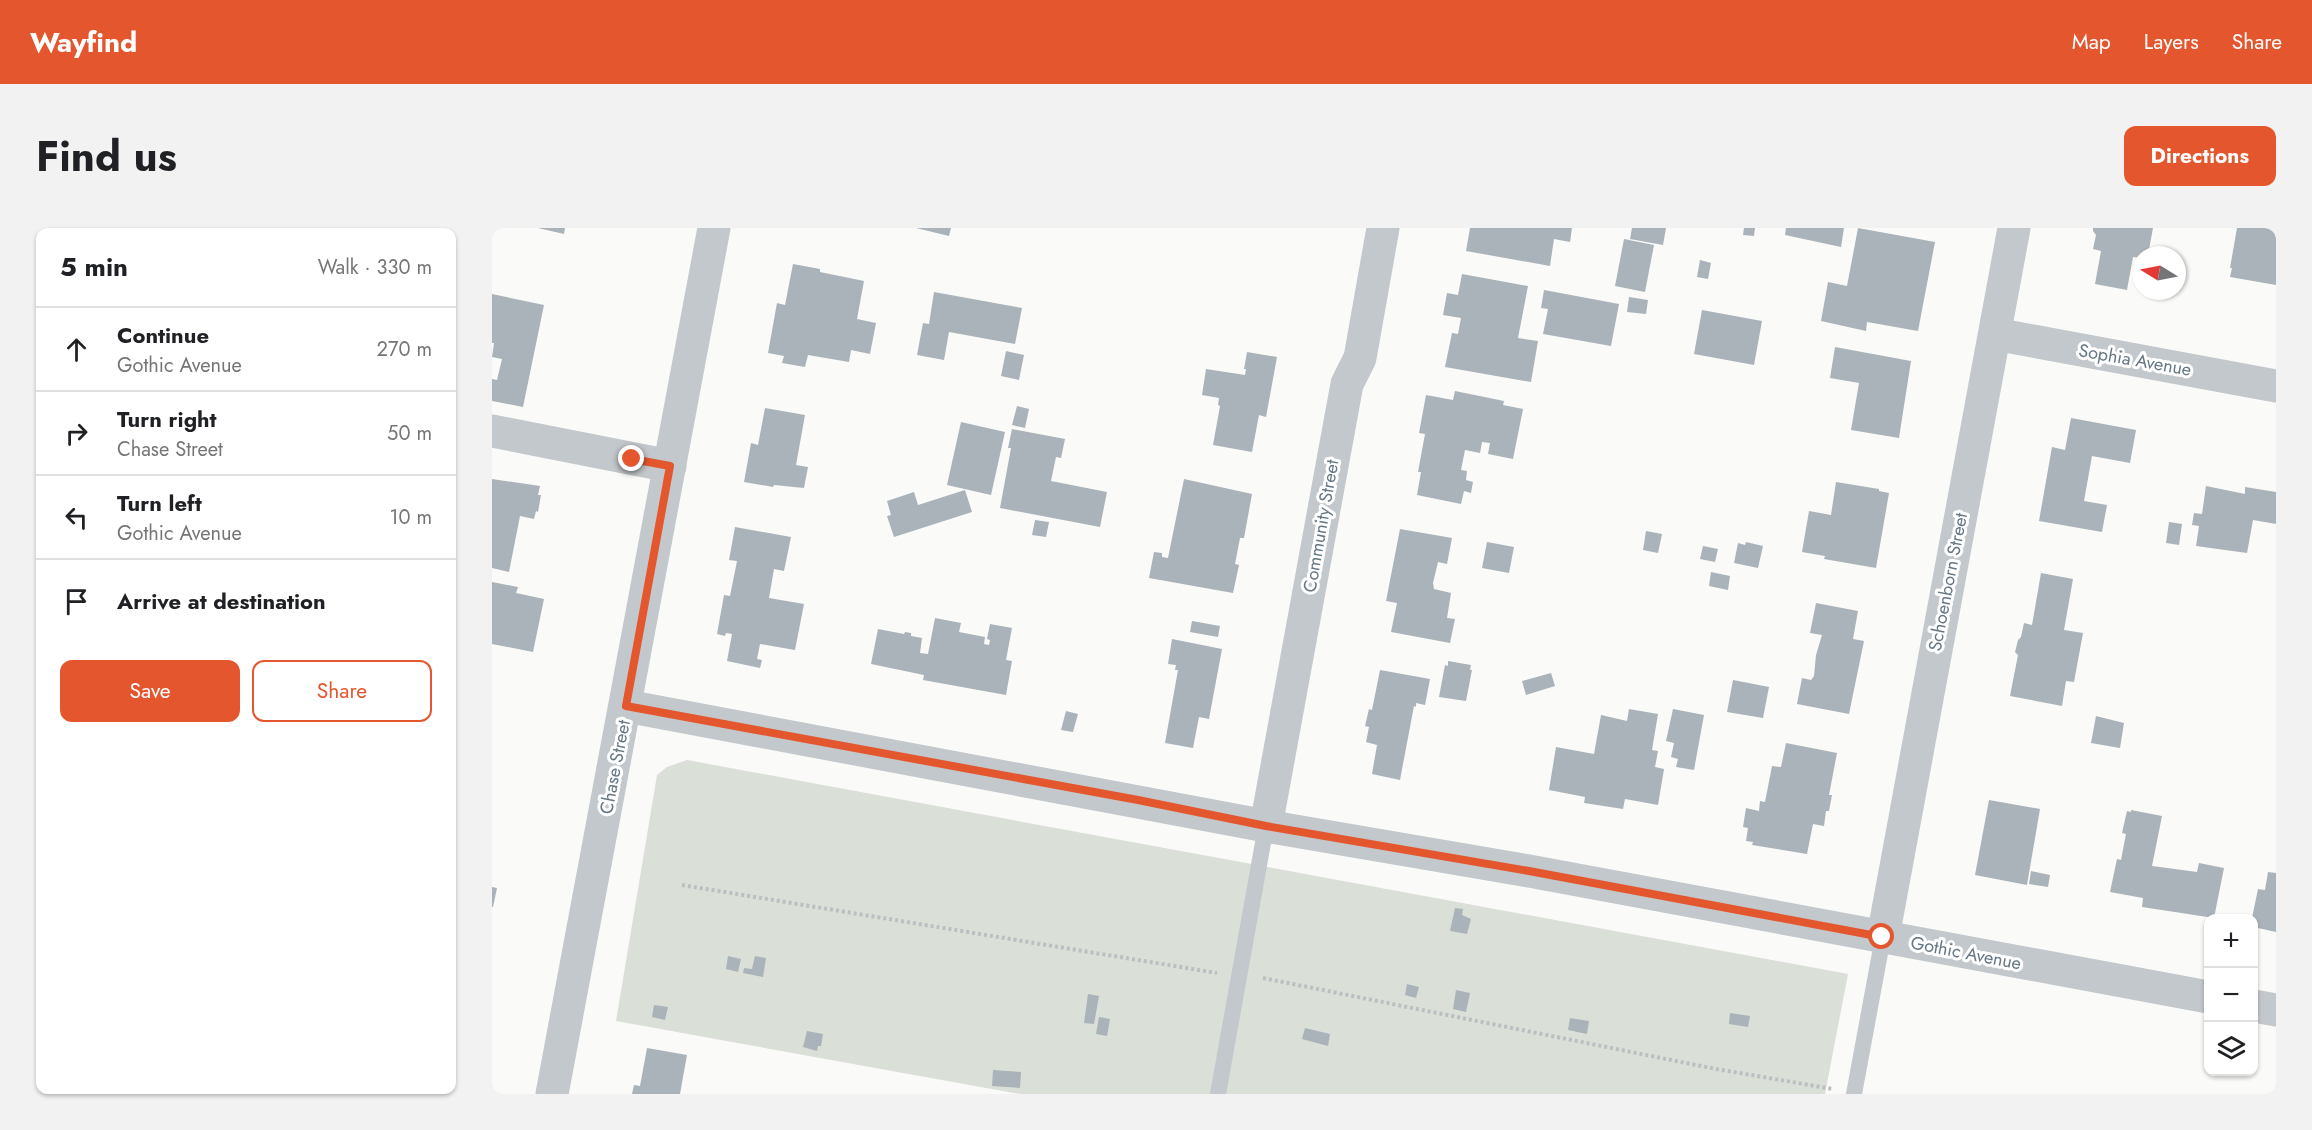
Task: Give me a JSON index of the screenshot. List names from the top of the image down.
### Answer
{
  "streets": {
    "street": [
      "Sophia Avenue",
      "Community Street",
      "Schoenborn Street",
      "Chase Street",
      "Gothic Avenue"
    ]
  },
  "crossings": [
    ["Sophia Avenue", "Schoenborn Street"],
    ["Community Street", "Gothic Avenue"],
    ["Schoenborn Street", "Gothic Avenue"],
    ["Chase Street", "Gothic Avenue"]
  ],
  "north": "left",
  "page": {
    "header": "Wayfind",
    "nav": ["Map", "Layers", "Share"],
    "title": "Find us",
    "buttons": [
      "Directions",
      ["Save", "Share"]
    ],
    "heading": ["5 min", "Walk · 330 m"],
    "list": [
      ["Continue", "Gothic Avenue", "270 m"],
      ["Turn right", "Chase Street", "50 m"],
      ["Turn left", "Gothic Avenue", "10 m"],
      "Arrive at destination"
    ],
    "map_buttons": ["+", "−"]
  }
}
